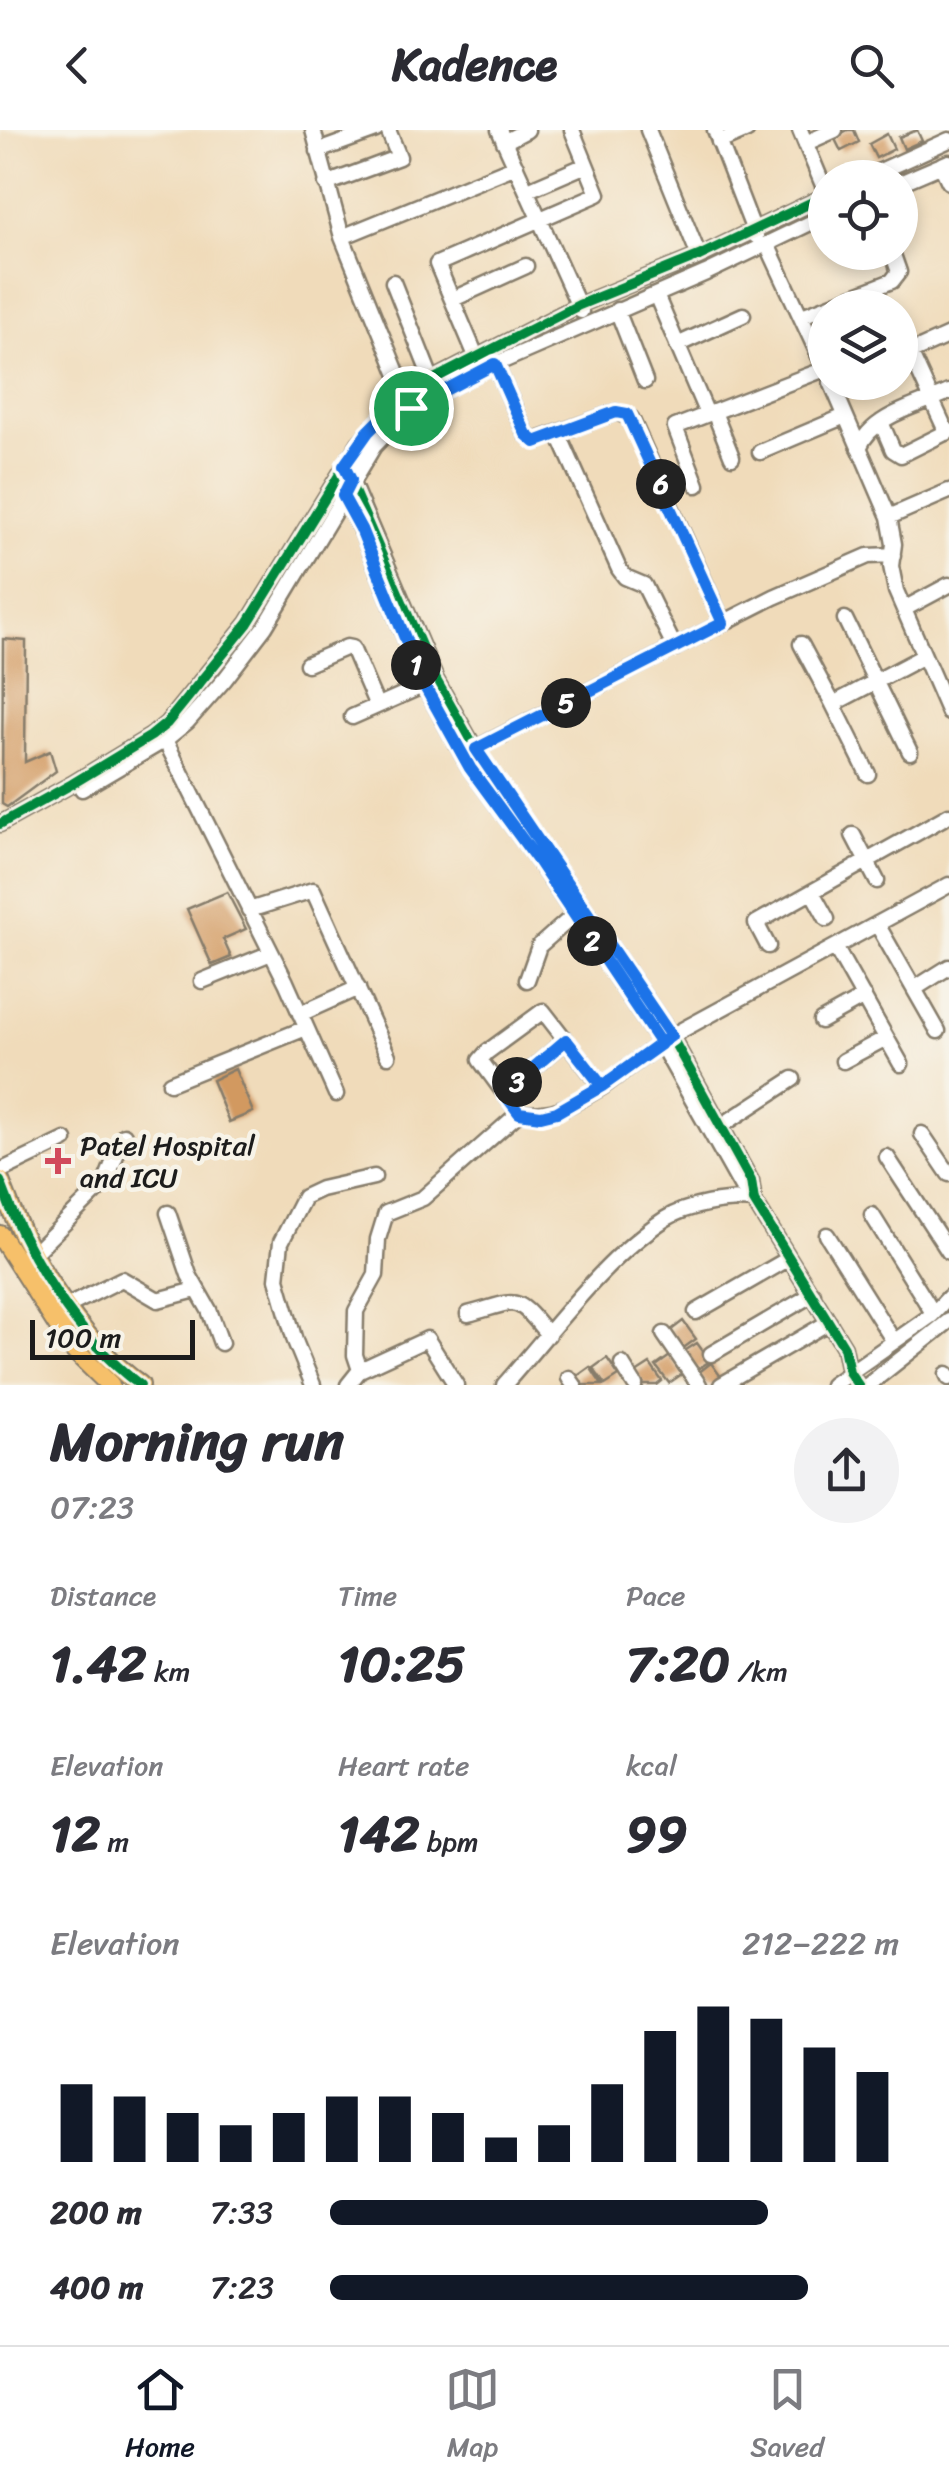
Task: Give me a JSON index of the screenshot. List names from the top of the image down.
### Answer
{
  "places": {
    "health": ["Patel Hospital and ICU"]
  },
  "scale_bar": "100 m",
  "page": {
    "header": "Kadence",
    "pins": [
      "6",
      "1",
      "5",
      "2",
      "3"
    ],
    "scale": "100 m",
    "heading": ["Morning run", "07:23"],
    "stats": [
      ["Distance", "1.42 km"],
      ["Time", "10:25"],
      ["Pace", "7:20 /km"],
      ["Elevation", "12 m"],
      ["Heart rate", "142 bpm"],
      ["kcal", "99"]
    ],
    "chart": ["Elevation", "212–222 m"],
    "list": [
      {
        "name": "200 m",
        "note": "7:33"
      },
      {
        "name": "400 m",
        "note": "7:23"
      }
    ],
    "tabs": ["Home", "Map", "Saved"]
  }
}
